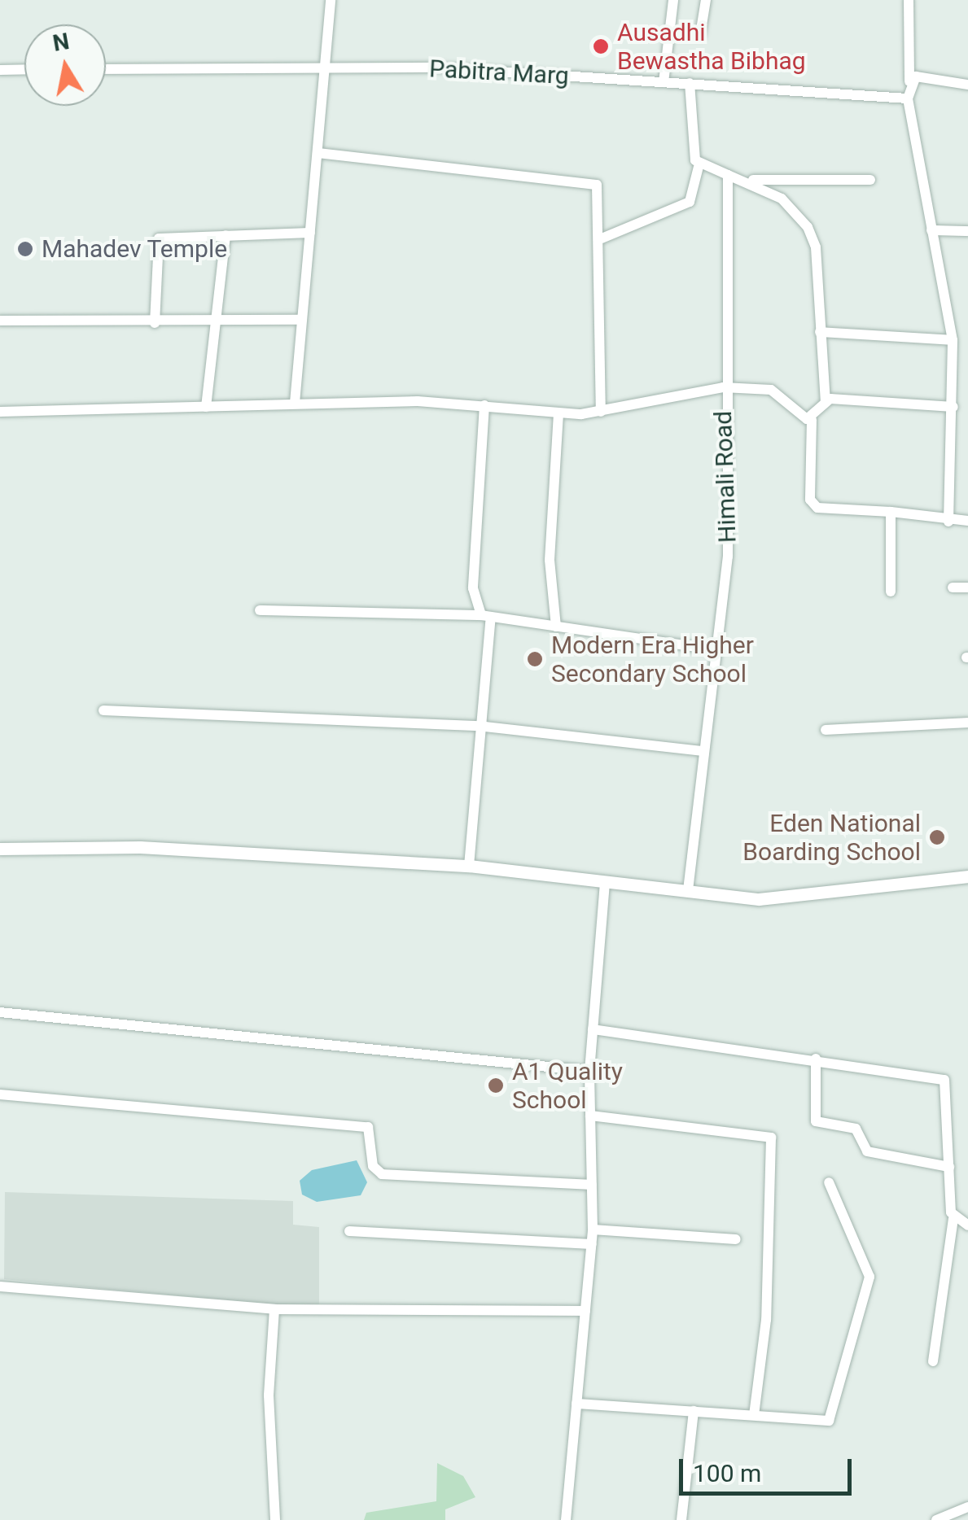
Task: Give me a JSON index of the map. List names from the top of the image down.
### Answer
{
  "streets": {
    "street": ["Pabitra Marg", "Himali Road"]
  },
  "places": [
    "Ausadhi Bewastha Bibhag",
    "Mahadev Temple",
    "Modern Era Higher Secondary School",
    "Eden National Boarding School",
    "A1 Quality School"
  ],
  "scale_bar": "100 m",
  "north": "top"
}
